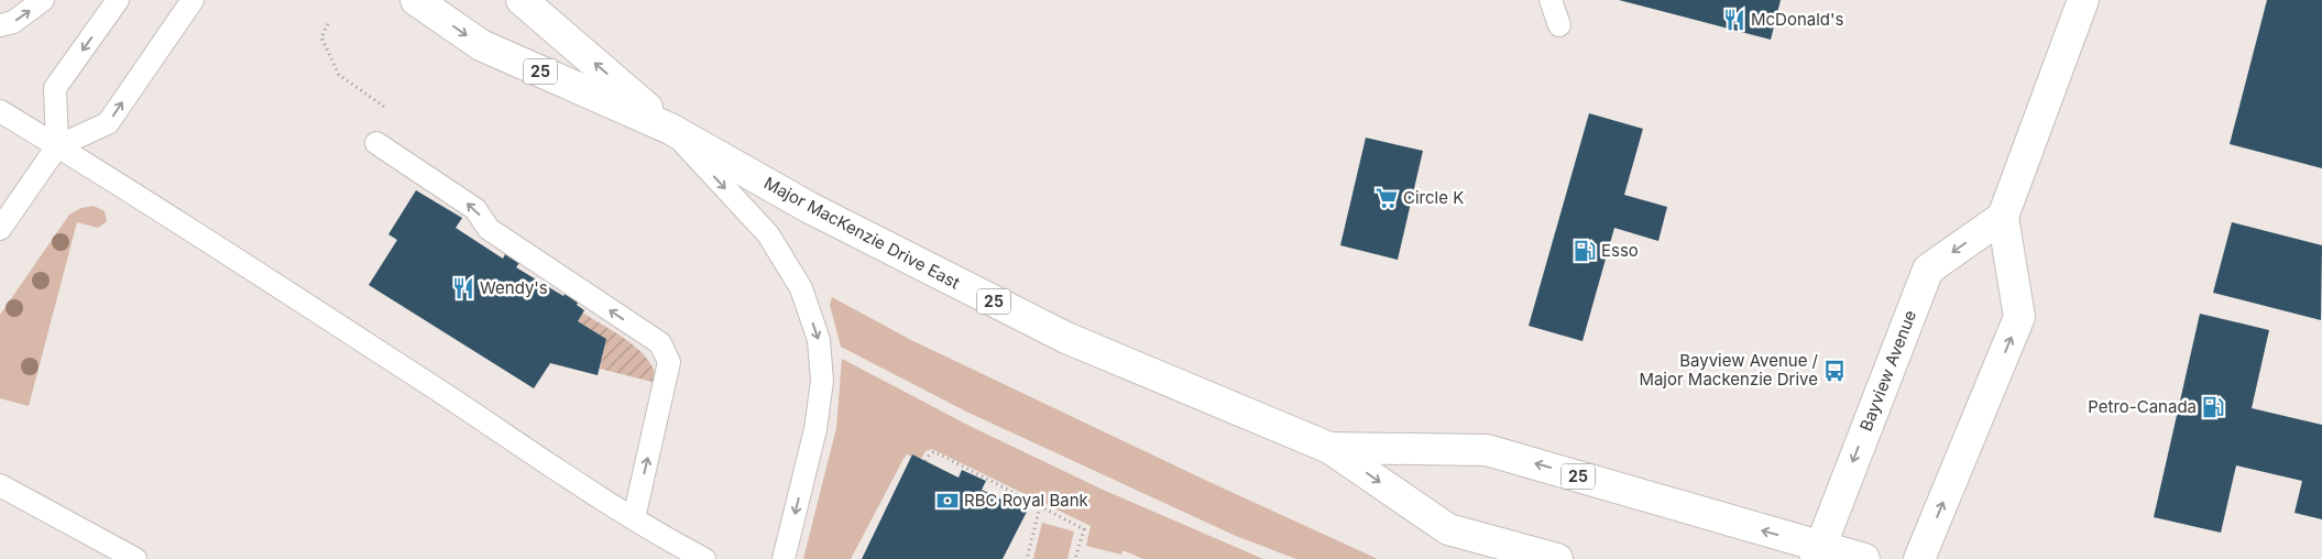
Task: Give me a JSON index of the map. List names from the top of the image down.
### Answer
{
  "streets": {
    "main road": ["25", "Major MacKenzie Drive East", "Bayview Avenue"]
  },
  "crossings": [
    ["Major MacKenzie Drive East", "Bayview Avenue"]
  ],
  "places": {
    "restaurant": ["McDonald's", "Wendy's"],
    "supermarket": ["Circle K"],
    "fuel station": ["Esso", "Petro-Canada"],
    "bus stop": ["Bayview Avenue / Major Mackenzie Drive"],
    "bank": ["RBC Royal Bank"]
  }
}
